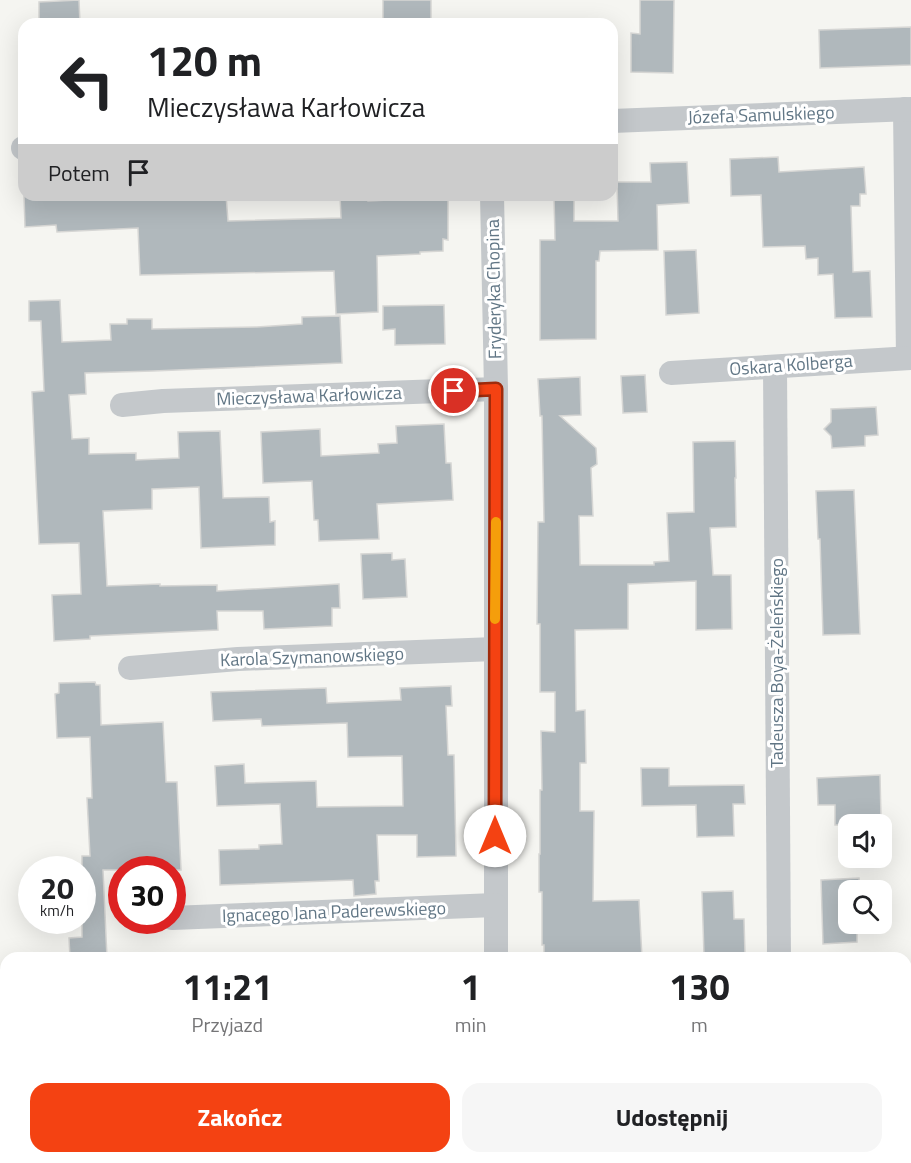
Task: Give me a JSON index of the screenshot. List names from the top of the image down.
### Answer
{
  "streets": {
    "street": [
      "Józefa Samulskiego",
      "Fryderyka Chopina",
      "Oskara Kolberga",
      "Mieczysława Karłowicza",
      "Karola Szymanowskiego",
      "Tadeusza Boya-Żeleńskiego",
      "Ignacego Jana Paderewskiego"
    ]
  },
  "crossings": [
    ["Fryderyka Chopina", "Mieczysława Karłowicza"],
    ["Fryderyka Chopina", "Karola Szymanowskiego"],
    ["Fryderyka Chopina", "Ignacego Jana Paderewskiego"],
    ["Oskara Kolberga", "Tadeusza Boya-Żeleńskiego"]
  ],
  "page": {
    "turn": ["120 m", "Mieczysława Karłowicza"],
    "then": "Potem",
    "speed": "20 km/h",
    "limit": "30",
    "eta": [
      "11:21",
      "Przyjazd",
      "1",
      "min",
      "130",
      "m"
    ],
    "buttons": ["Zakończ", "Udostępnij"]
  }
}
